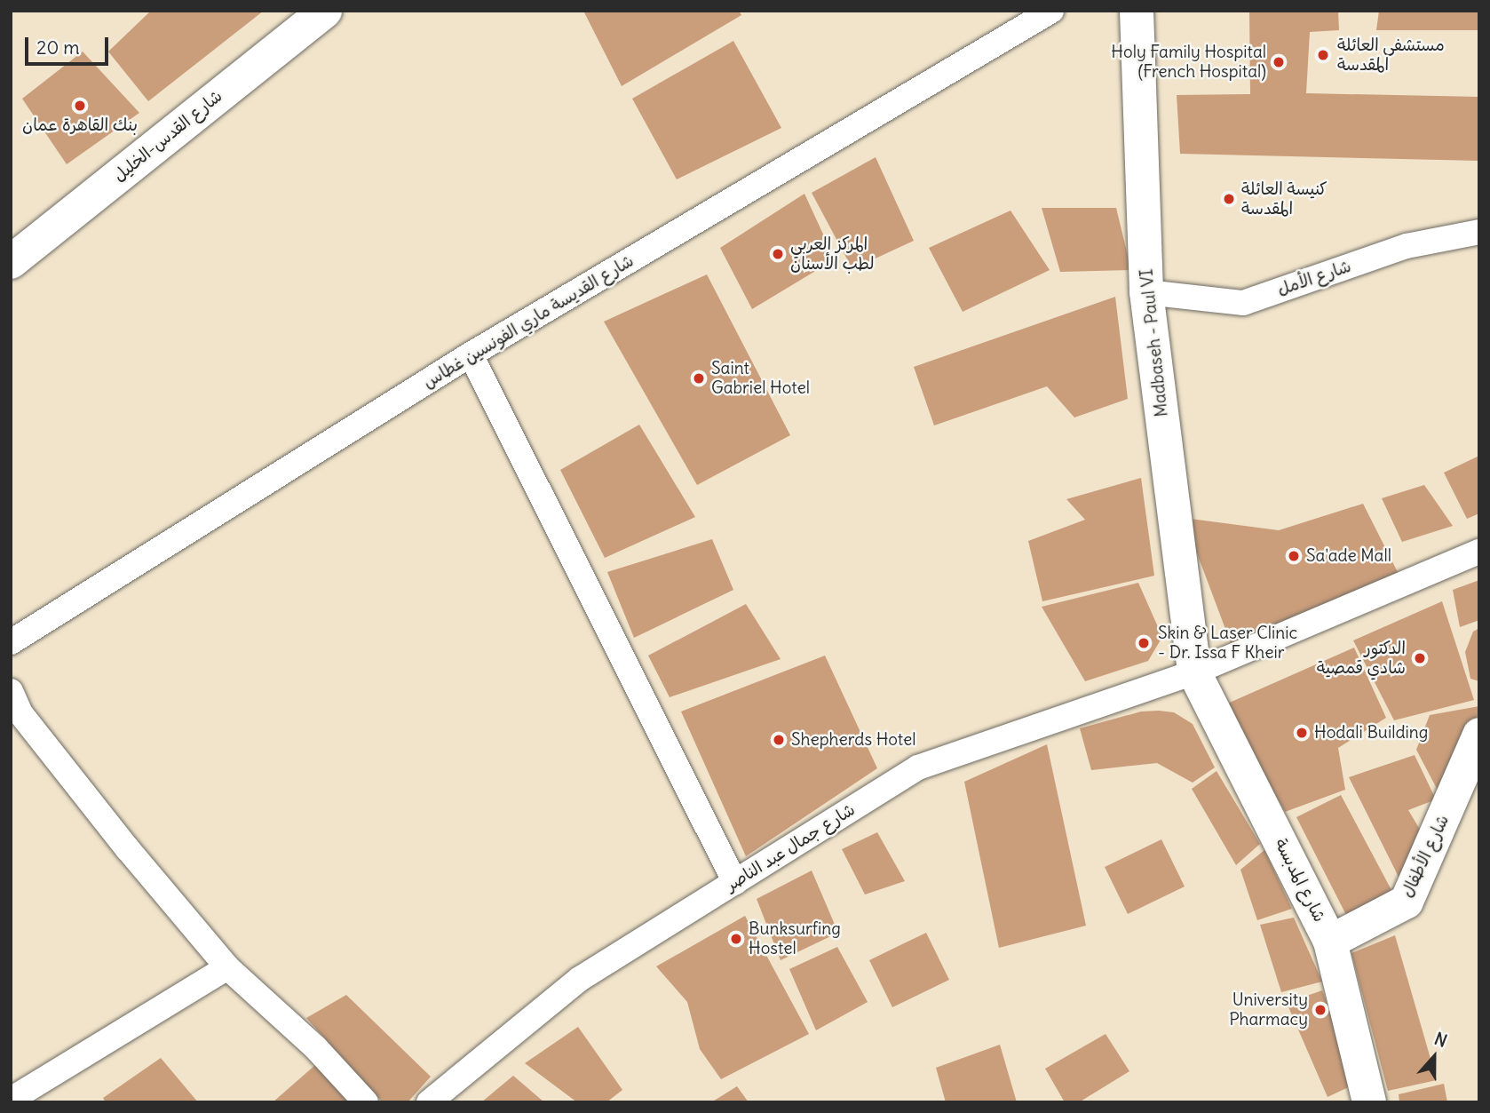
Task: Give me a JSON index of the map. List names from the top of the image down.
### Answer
{
  "streets": {
    "street": [
      "شارع القدس-الخليل",
      "شارع الأمل",
      "شارع القديسة ماري الفونسين غطاس",
      "Madbaseh - Paul VI",
      "شارع جمال عبد الناصر",
      "شارع الأطفال",
      "شارع المدبسة"
    ]
  },
  "crossings": [
    ["شارع الأمل", "Madbaseh - Paul VI"],
    ["Madbaseh - Paul VI", "شارع جمال عبد الناصر"],
    ["Madbaseh - Paul VI", "شارع المدبسة"],
    ["شارع جمال عبد الناصر", "شارع المدبسة"],
    ["شارع الأطفال", "شارع المدبسة"]
  ],
  "places": [
    "مستشفى العائلة المقدسة",
    "Holy Family Hospital (French Hospital)",
    "بنك القاهرة عمان",
    "كنيسة العائلة المقدسة",
    "المركز العربي لطب الأسنان",
    "Saint Gabriel Hotel",
    "Sa'ade Mall",
    "Skin & Laser Clinic - Dr. Issa F Kheir",
    "الدكتور شادي قمصية",
    "Hodali Building",
    "Shepherds Hotel",
    "Bunksurfing Hostel",
    "University Pharmacy"
  ],
  "scale_bar": "20 m",
  "north": "top"
}
